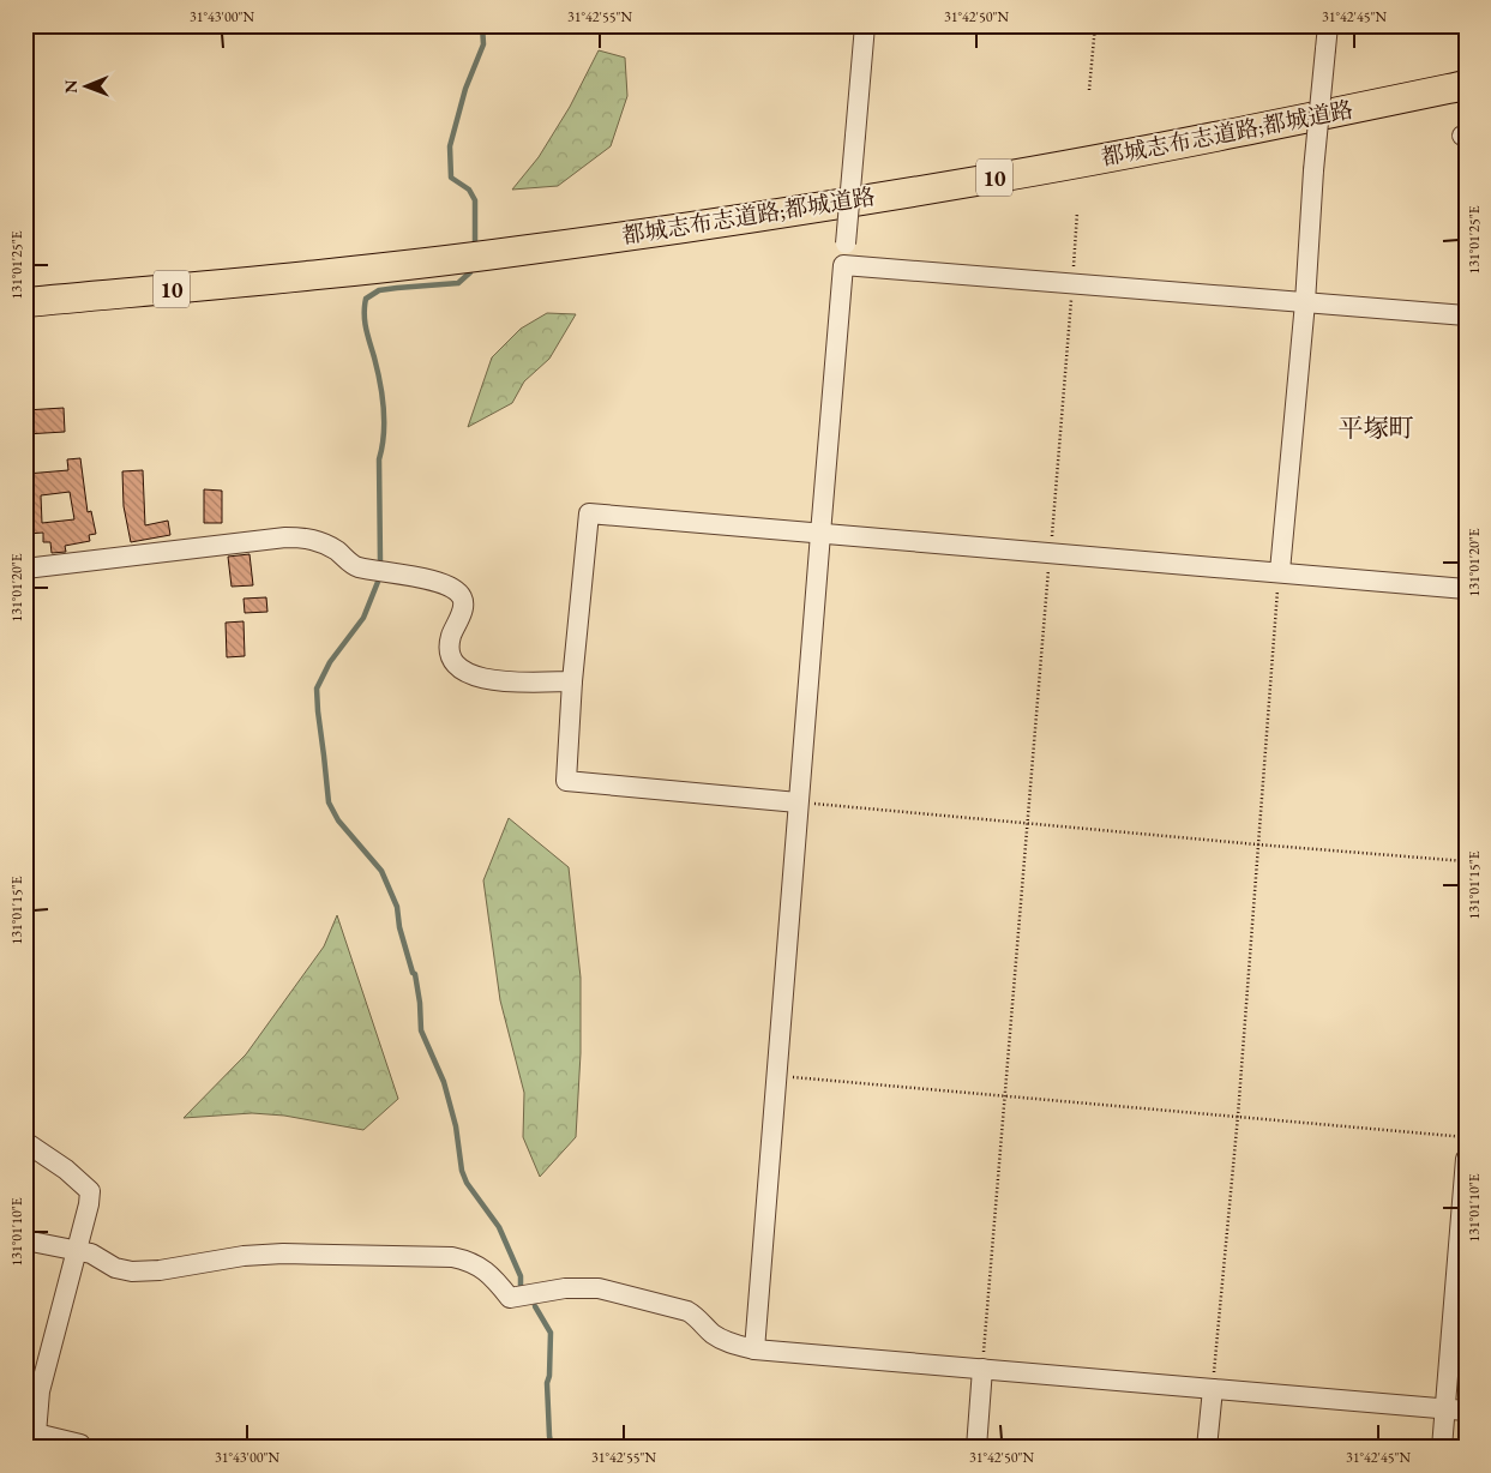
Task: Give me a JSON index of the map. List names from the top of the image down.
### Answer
{
  "streets": {
    "highway": ["都城志布志道路;都城道路", "10"]
  },
  "districts": ["平塚町"],
  "north": "left",
  "coordinates": [
    "31°43'00\"N",
    "31°42'55\"N",
    "31°42'50\"N",
    "31°42'45\"N",
    "131°01'25\"E",
    "131°01'20\"E",
    "131°01'15\"E",
    "131°01'10\"E"
  ]
}
